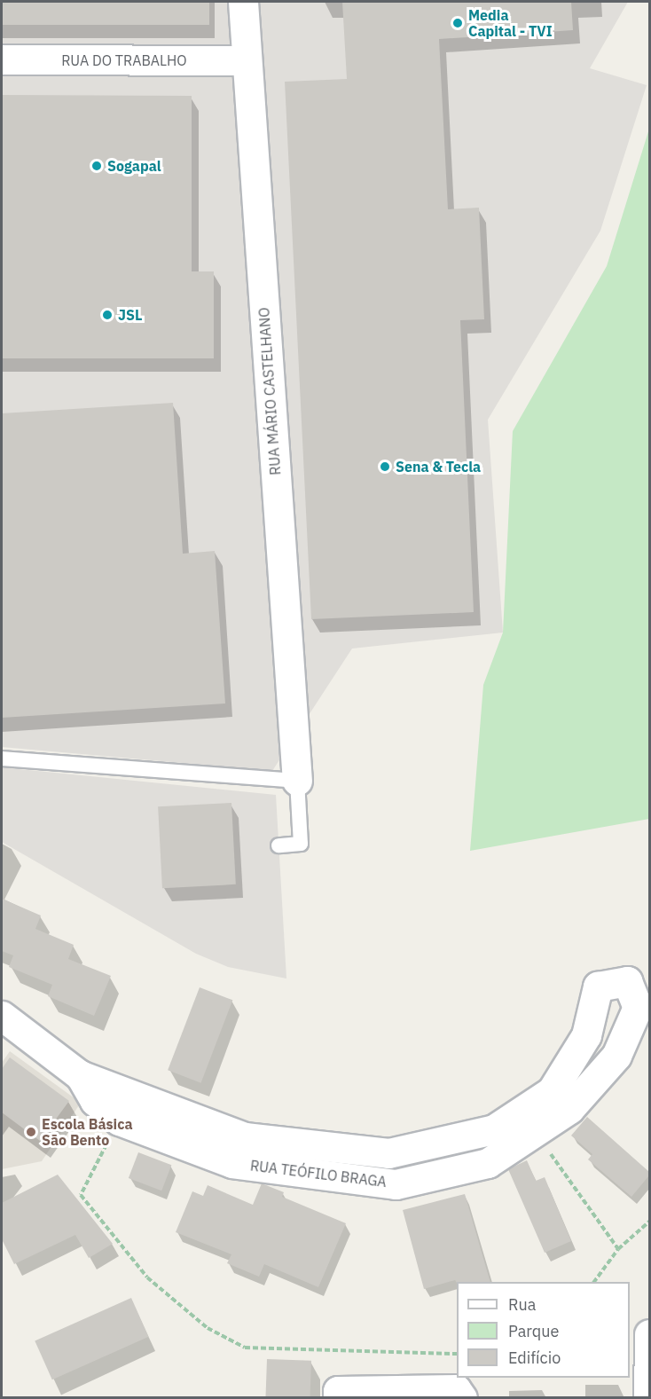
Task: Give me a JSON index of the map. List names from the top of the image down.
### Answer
{
  "streets": {
    "street": ["RUA DO TRABALHO", "RUA MÁRIO CASTELHANO", "RUA TEÓFILO BRAGA"]
  },
  "crossings": [
    ["RUA DO TRABALHO", "RUA MÁRIO CASTELHANO"]
  ],
  "places": [
    "Media Capital - TVI",
    "Sogapal",
    "JSL",
    "Sena & Tecla",
    "Escola Básica São Bento"
  ],
  "legend": ["Rua", "Parque", "Edifício"]
}
